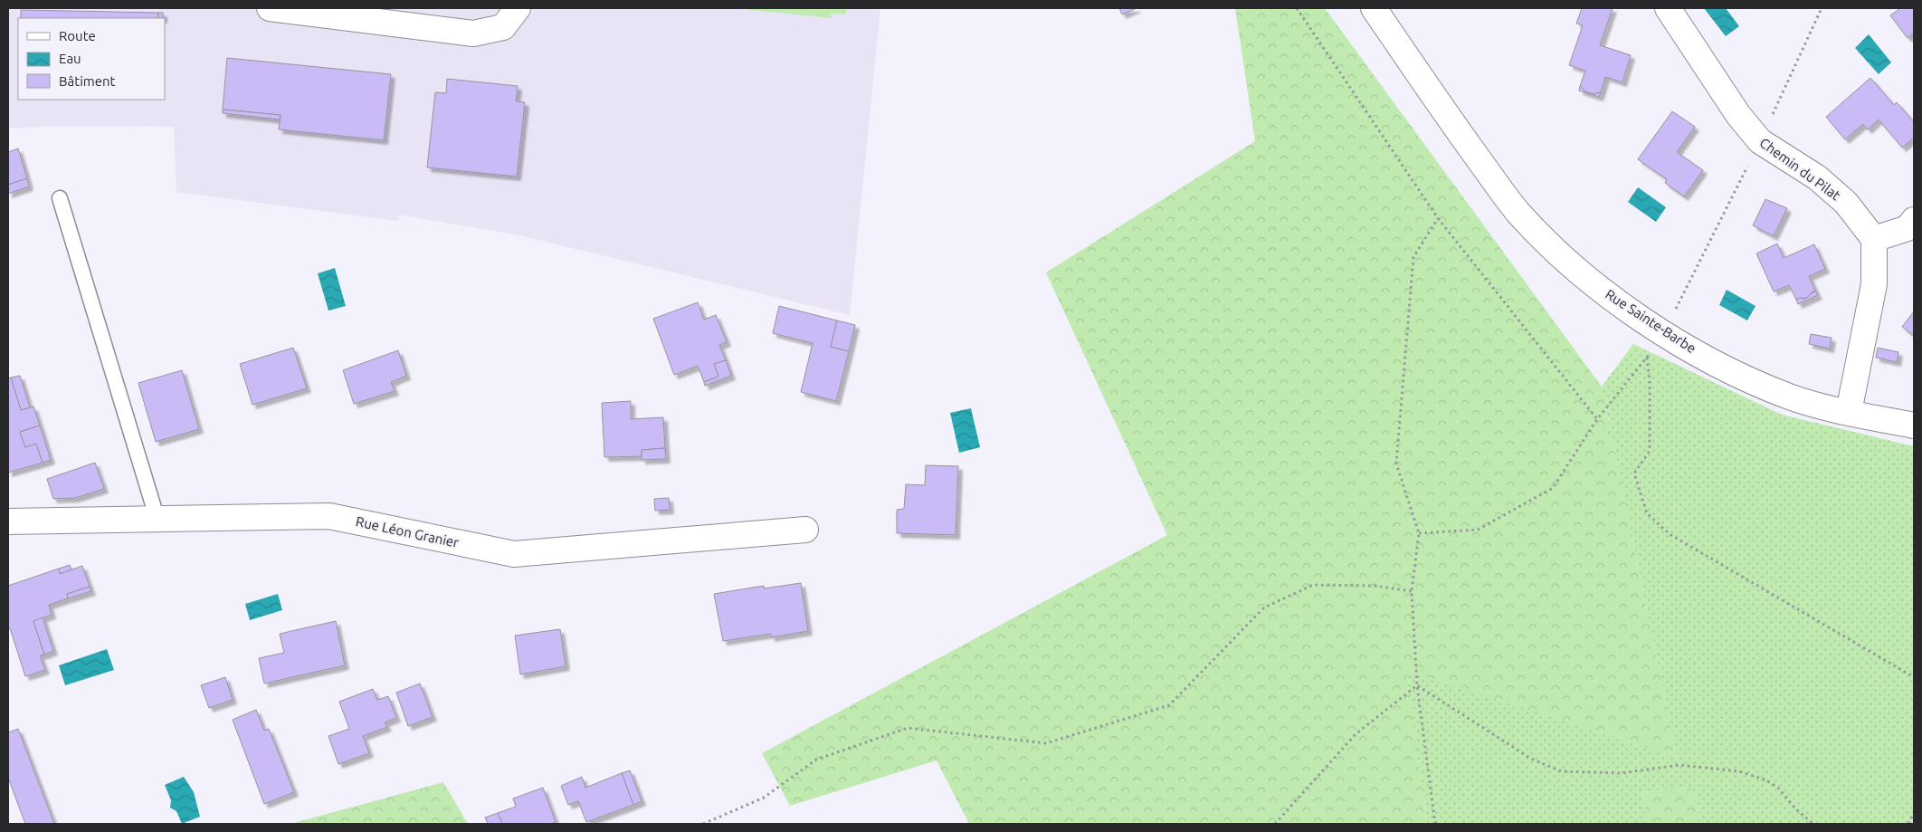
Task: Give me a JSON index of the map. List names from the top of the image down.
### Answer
{
  "streets": {
    "street": ["Chemin du Pilat", "Rue Sainte-Barbe", "Rue Léon Granier"]
  },
  "legend": ["Route", "Eau", "Bâtiment"]
}
